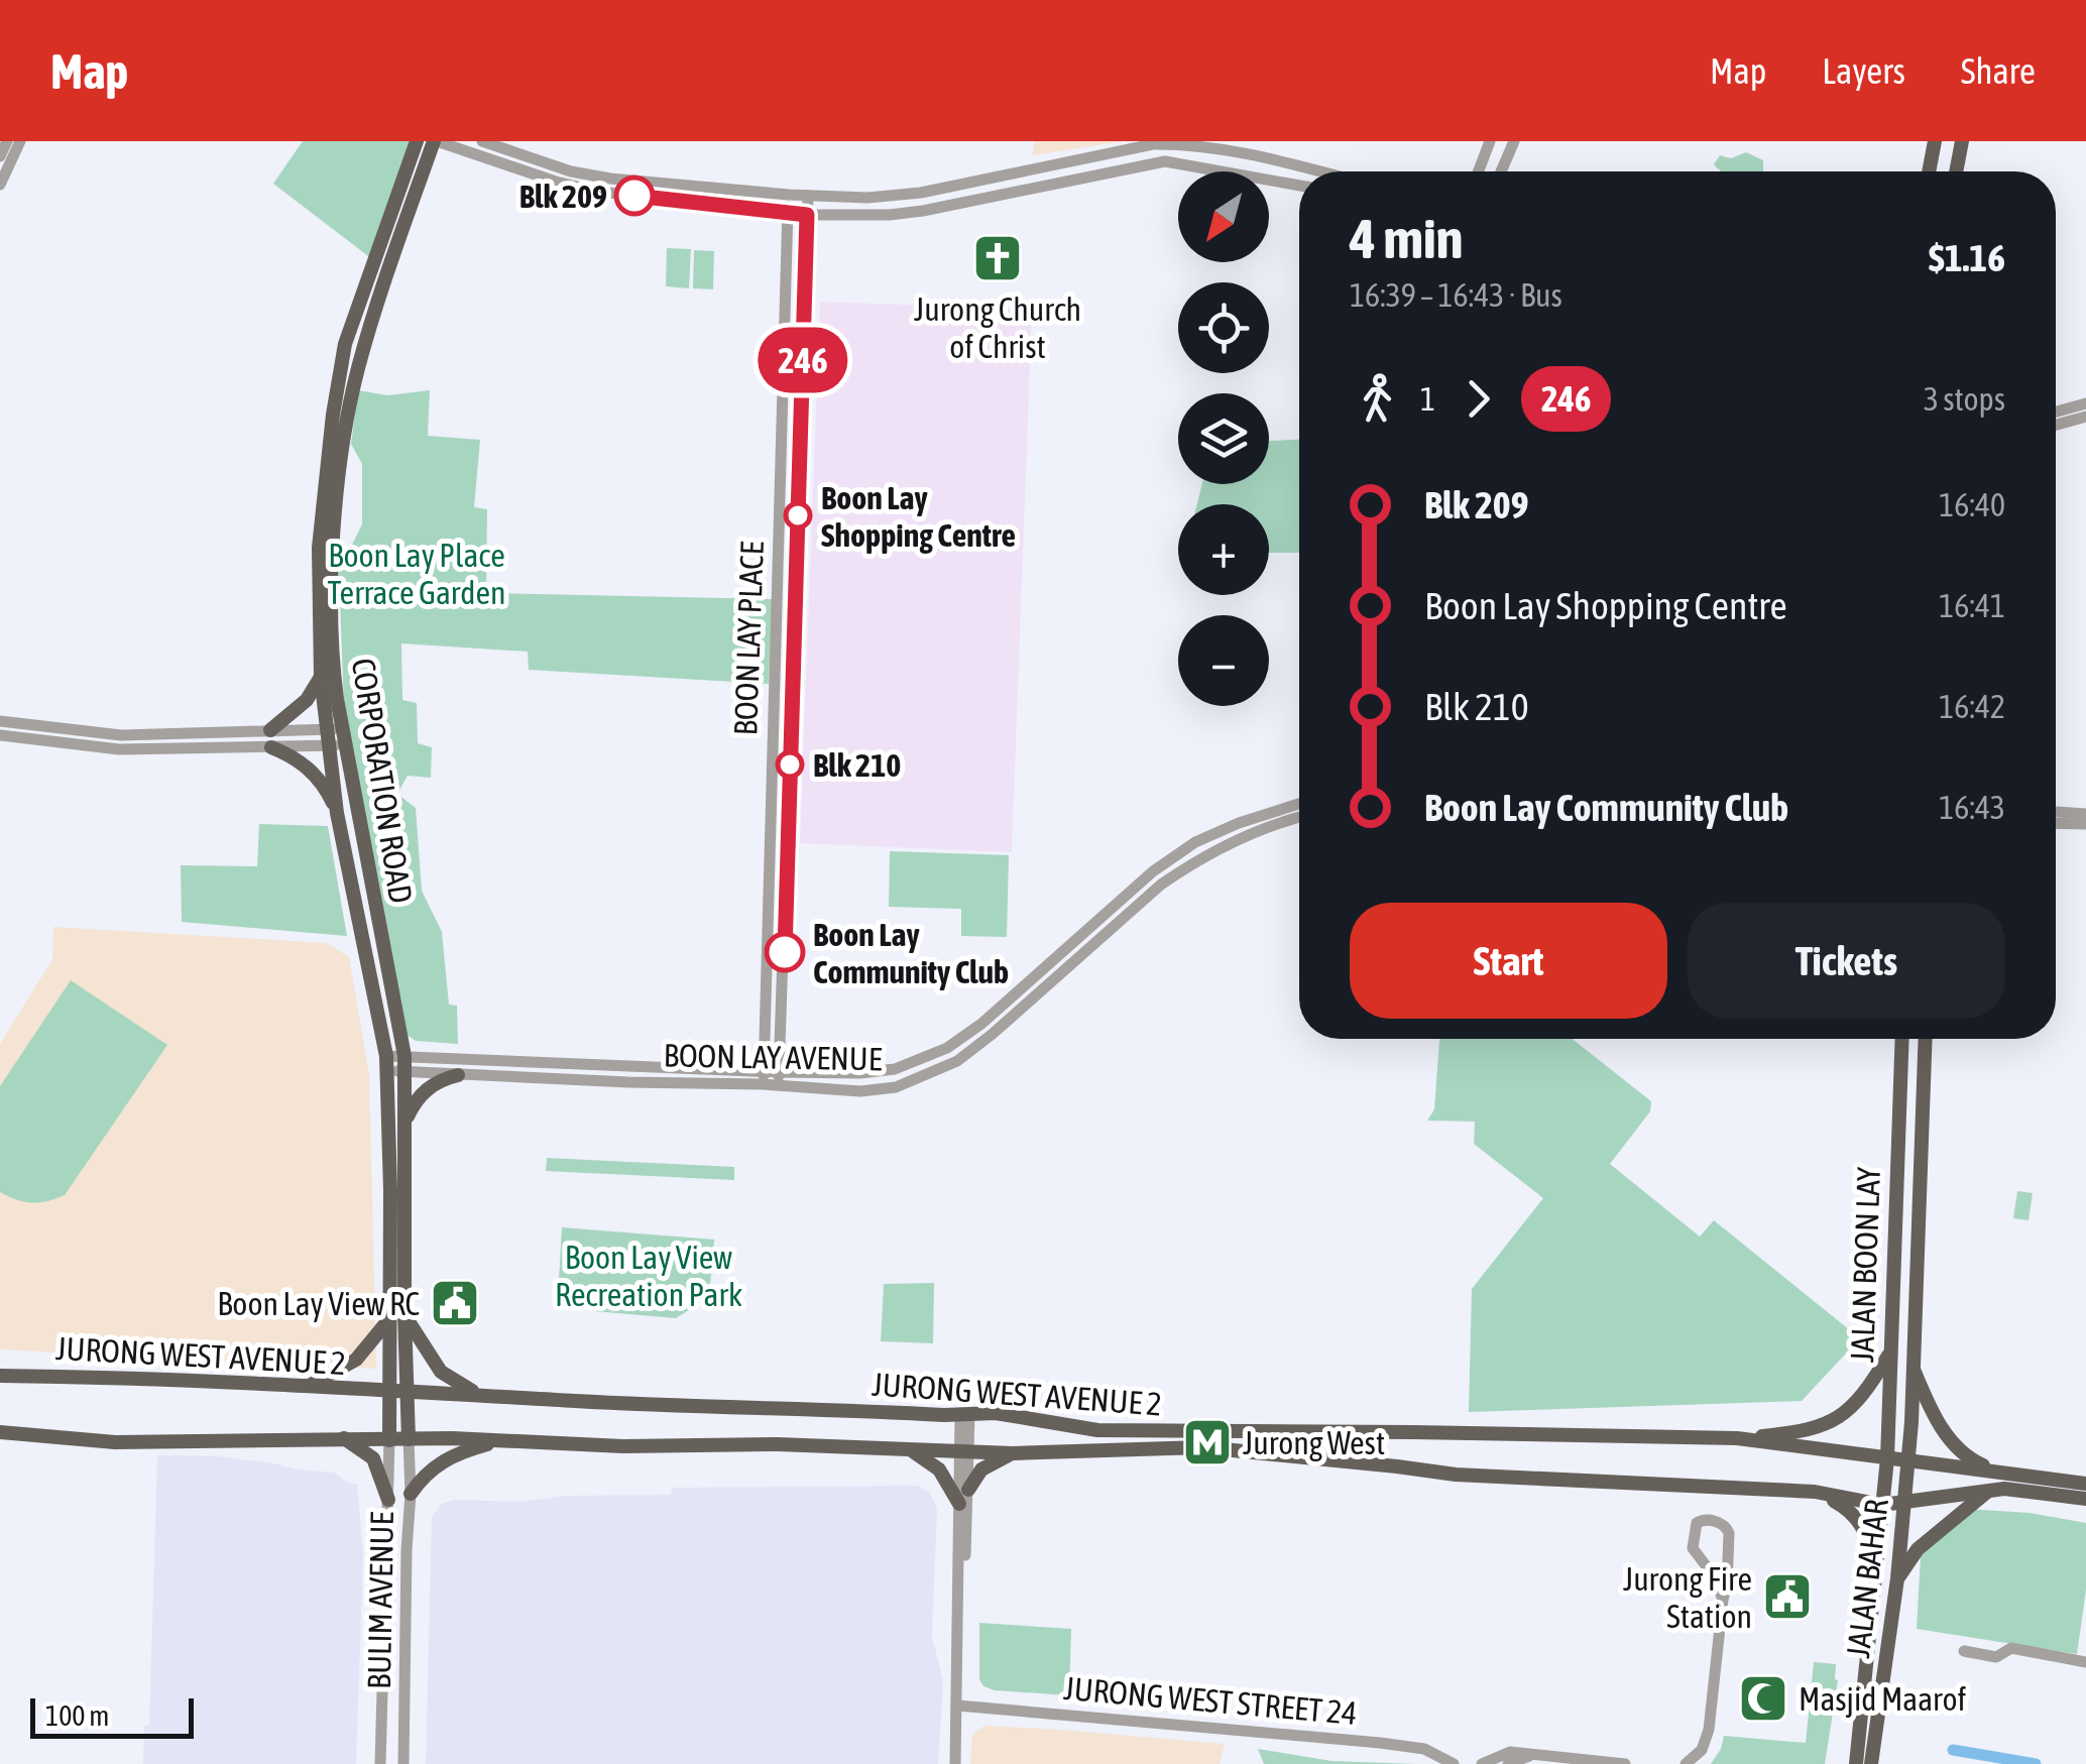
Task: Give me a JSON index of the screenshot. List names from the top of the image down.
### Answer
{
  "streets": {
    "main road": [
      "CORPORATION ROAD",
      "JALAN BOON LAY",
      "JURONG WEST AVENUE 2",
      "JALAN BAHAR"
    ],
    "street": [
      "BOON LAY PLACE",
      "BOON LAY AVENUE",
      "BULIM AVENUE",
      "JURONG WEST STREET 24"
    ]
  },
  "crossings": [
    ["BOON LAY PLACE", "BOON LAY AVENUE"],
    ["CORPORATION ROAD", "BOON LAY AVENUE"],
    ["CORPORATION ROAD", "JURONG WEST AVENUE 2"],
    ["CORPORATION ROAD", "BULIM AVENUE"],
    ["JALAN BOON LAY", "JURONG WEST AVENUE 2"],
    ["JALAN BOON LAY", "JALAN BAHAR"],
    ["JURONG WEST AVENUE 2", "JALAN BAHAR"],
    ["JURONG WEST AVENUE 2", "BULIM AVENUE"]
  ],
  "parks": ["Boon Lay Place Terrace Garden", "Boon Lay View Recreation Park"],
  "places": {
    "other": [
      "Blk 209",
      "Boon Lay Shopping Centre",
      "Blk 210",
      "Boon Lay Community Club"
    ],
    "church": ["Jurong Church of Christ"],
    "public building": ["Boon Lay View RC", "Jurong Fire Station"],
    "metro station": ["Jurong West"],
    "mosque": ["Masjid Maarof"]
  },
  "lines": ["bus line 246"],
  "scale_bar": "100 m",
  "north": "bottom left",
  "page": {
    "header": "Map",
    "nav": ["Map", "Layers", "Share"],
    "on_map": "246",
    "map_buttons": ["+", "−"],
    "heading": ["4 min", "16:39 – 16:43 · Bus", "$1.16"],
    "legs": ["1", "246", "3 stops"],
    "list": [
      {
        "name": "Blk 209",
        "value": "16:40"
      },
      {
        "name": "Boon Lay Shopping Centre",
        "value": "16:41"
      },
      {
        "name": "Blk 210",
        "value": "16:42"
      },
      {
        "name": "Boon Lay Community Club",
        "value": "16:43"
      }
    ],
    "buttons": ["Start", "Tickets"],
    "scale": "100 m"
  }
}
